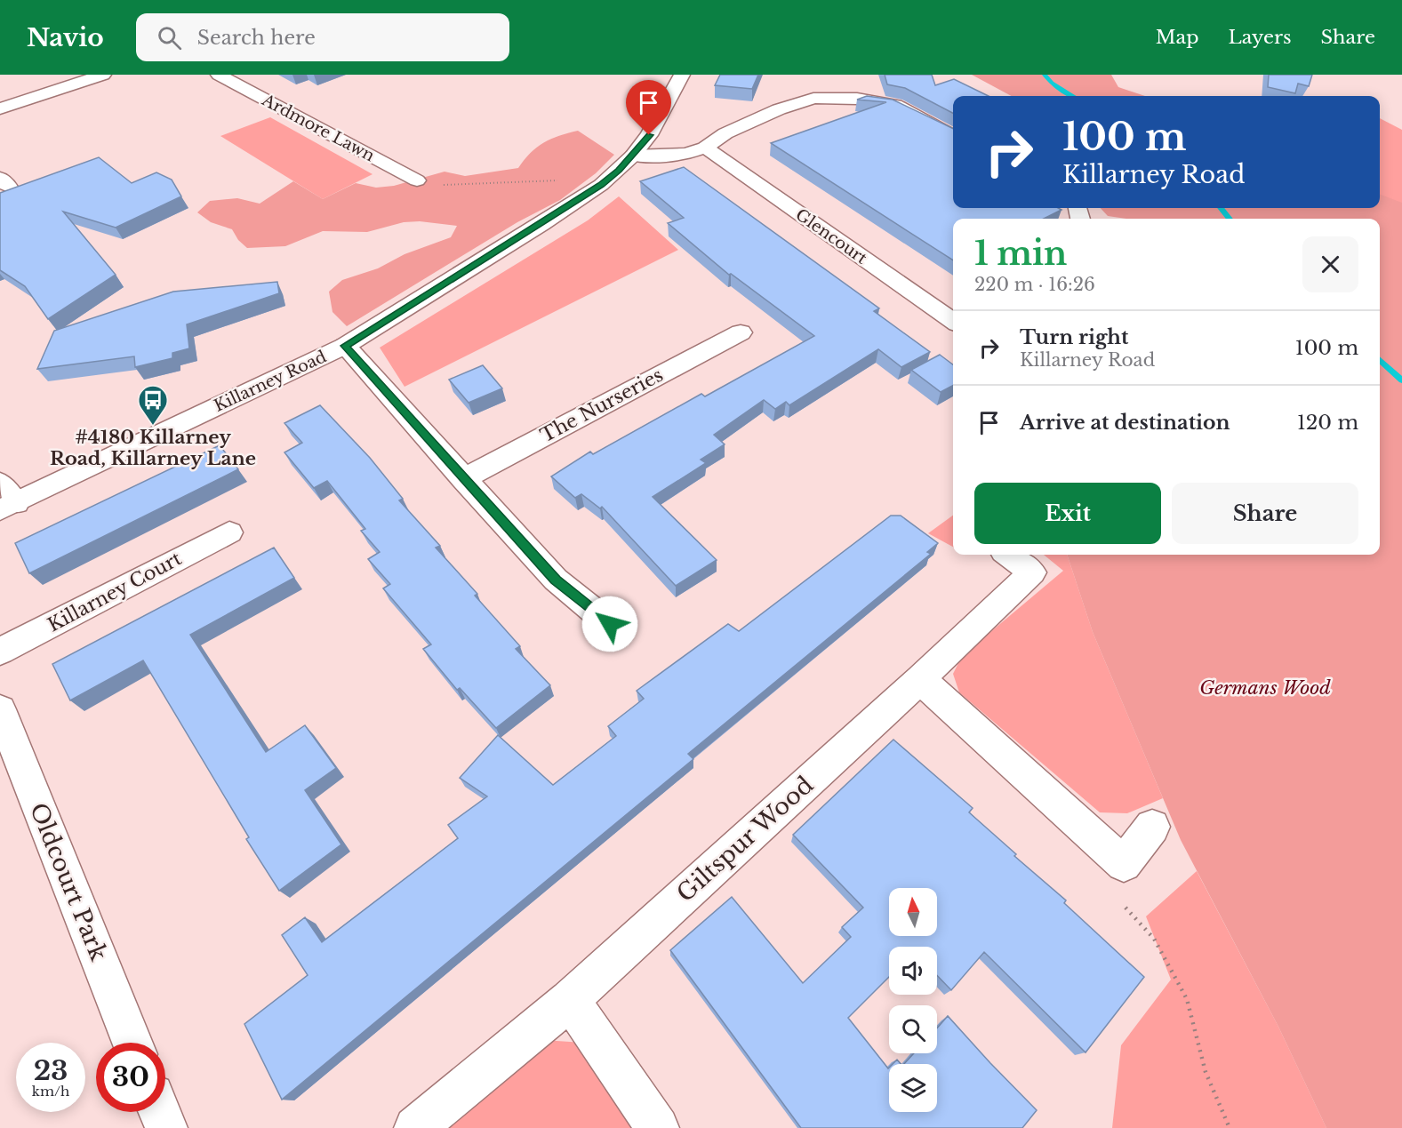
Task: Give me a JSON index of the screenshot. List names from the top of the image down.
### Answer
{
  "streets": {
    "street": [
      "Ardmore Lawn",
      "Glencourt",
      "Killarney Road",
      "The Nurseries",
      "Killarney Court",
      "Giltspur Wood",
      "Oldcourt Park"
    ]
  },
  "parks": ["Germans Wood"],
  "places": {
    "bus stop": ["#4180 Killarney Road, Killarney Lane"]
  },
  "north": "top",
  "page": {
    "header": "Navio",
    "search": "Search here",
    "nav": ["Map", "Layers", "Share"],
    "turn": ["100 m", "Killarney Road"],
    "heading": ["1 min", "220 m · 16:26"],
    "list": [
      {
        "name": "Turn right",
        "note": "Killarney Road",
        "value": "100 m"
      },
      {
        "name": "Arrive at destination",
        "value": "120 m"
      }
    ],
    "buttons": ["Exit", "Share"],
    "speed": "23 km/h",
    "limit": "30"
  }
}
